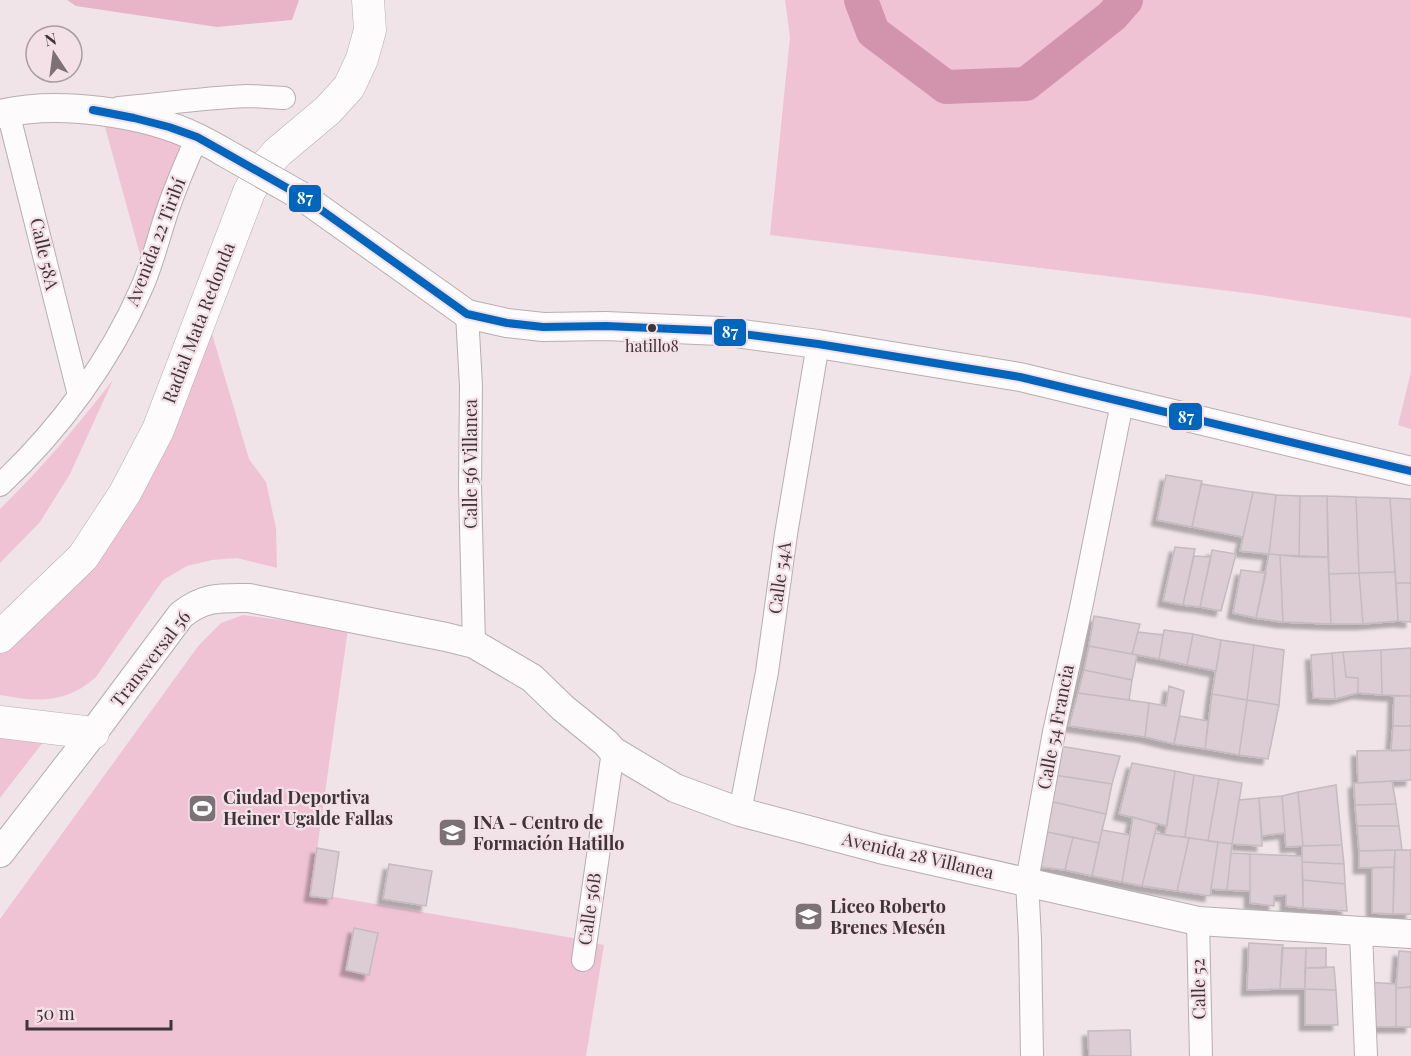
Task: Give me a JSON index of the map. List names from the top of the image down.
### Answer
{
  "streets": {
    "main road": ["Radial Mata Redonda"],
    "street": [
      "Avenida 22 Tiribí",
      "Calle 58A",
      "Calle 56 Villanea",
      "Calle 54A",
      "Transversal 56",
      "Calle 54 Francia",
      "Avenida 28 Villanea",
      "Calle 56B",
      "Calle 52"
    ]
  },
  "crossings": [
    ["Avenida 22 Tiribí", "Calle 58A"],
    ["Calle 56 Villanea", "Transversal 56"],
    ["Calle 56 Villanea", "Avenida 28 Villanea"],
    ["Calle 54A", "Avenida 28 Villanea"],
    ["Transversal 56", "Avenida 28 Villanea"],
    ["Calle 54 Francia", "Avenida 28 Villanea"],
    ["Avenida 28 Villanea", "Calle 56B"],
    ["Avenida 28 Villanea", "Calle 52"]
  ],
  "places": {
    "other": ["hatillo8"],
    "sports": ["Ciudad Deportiva Heiner Ugalde Fallas"],
    "school or university": ["INA - Centro de Formación Hatillo", "Liceo Roberto Brenes Mesén"]
  },
  "lines": ["transit line 87"],
  "scale_bar": "50 m",
  "north": "top"
}
